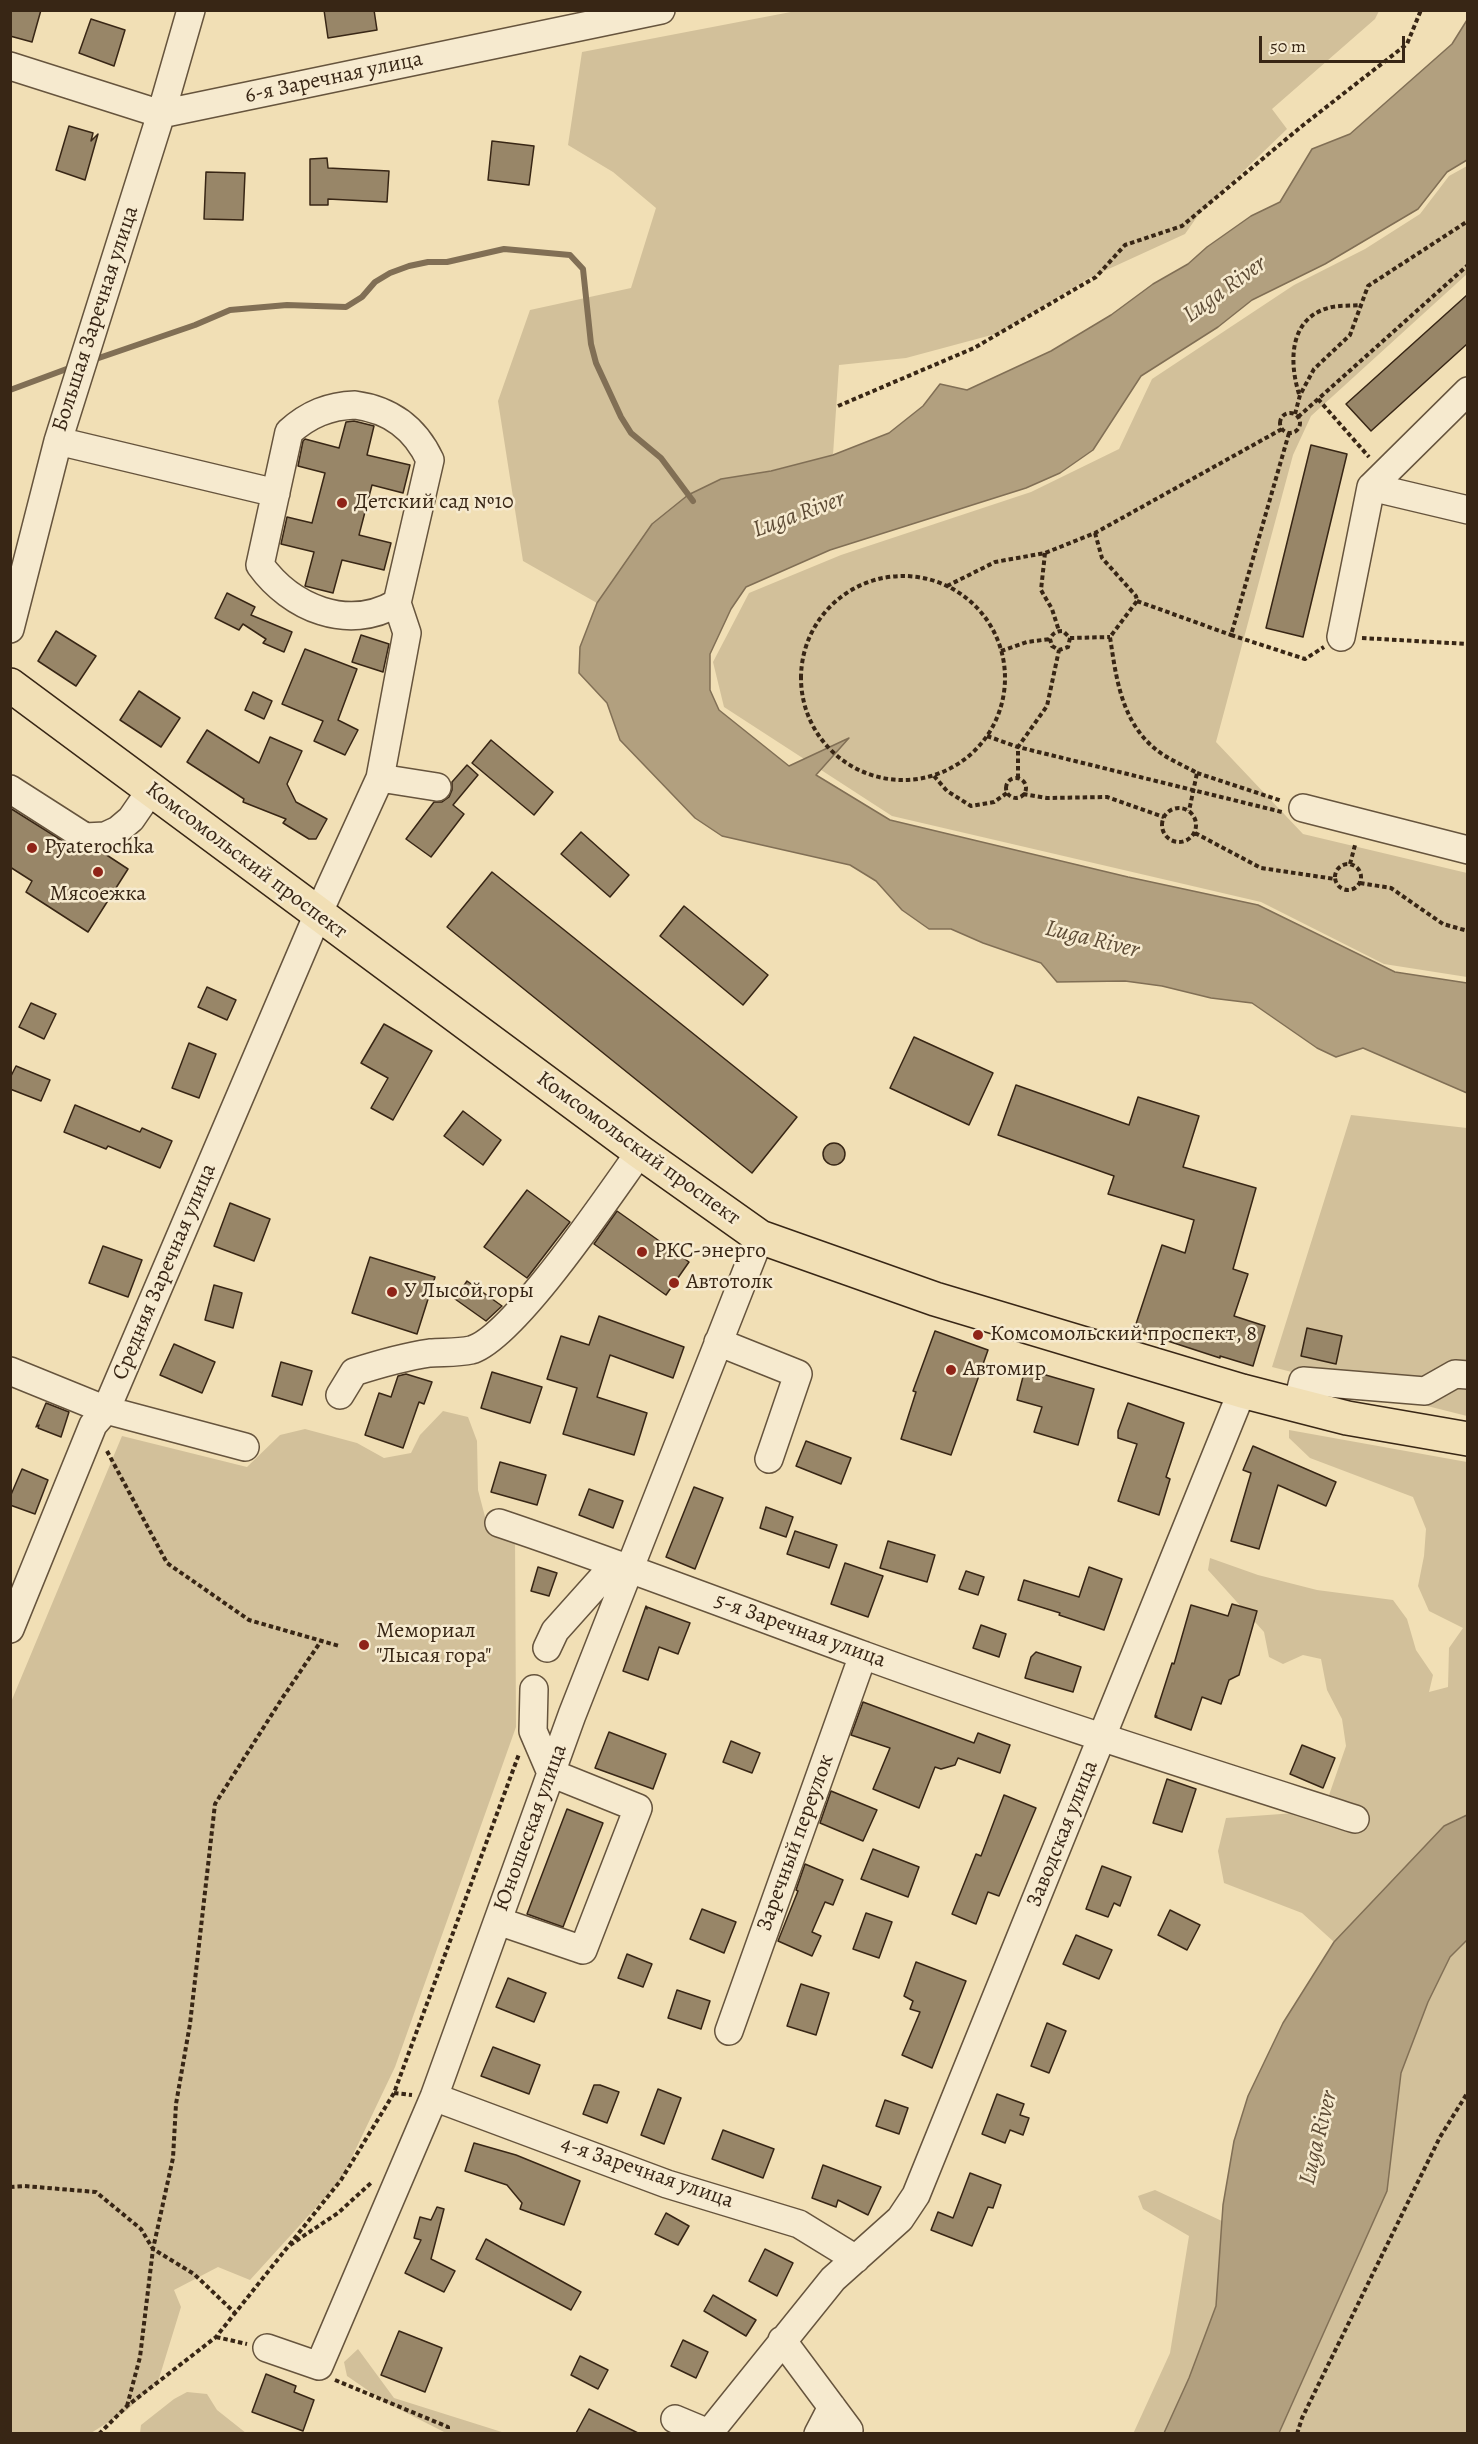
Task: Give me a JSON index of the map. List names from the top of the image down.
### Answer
{
  "streets": {
    "main road": ["Комсомольский проспект"],
    "street": [
      "6-я Заречная улица",
      "Большая Заречная улица",
      "Средняя Заречная улица",
      "5-я Заречная улица",
      "Юношеская улица",
      "Заводская улица",
      "Заречный переулок",
      "4-я Заречная улица"
    ]
  },
  "crossings": [
    ["6-я Заречная улица", "Большая Заречная улица"],
    ["Комсомольский проспект", "Средняя Заречная улица"],
    ["Комсомольский проспект", "Юношеская улица"],
    ["Комсомольский проспект", "Заводская улица"],
    ["5-я Заречная улица", "Юношеская улица"],
    ["5-я Заречная улица", "Заводская улица"],
    ["5-я Заречная улица", "Заречный переулок"],
    ["Юношеская улица", "4-я Заречная улица"],
    ["Заводская улица", "4-я Заречная улица"]
  ],
  "water": ["Luga River"],
  "places": [
    "Детский сад №10",
    "Pyaterochka",
    "Мясоежка",
    "РКС-энерго",
    "Автотолк",
    "У Лысой горы",
    "Комсомольский проспект, 8",
    "Автомир",
    "Мемориал \"Лысая гора\""
  ],
  "scale_bar": "50 m"
}
